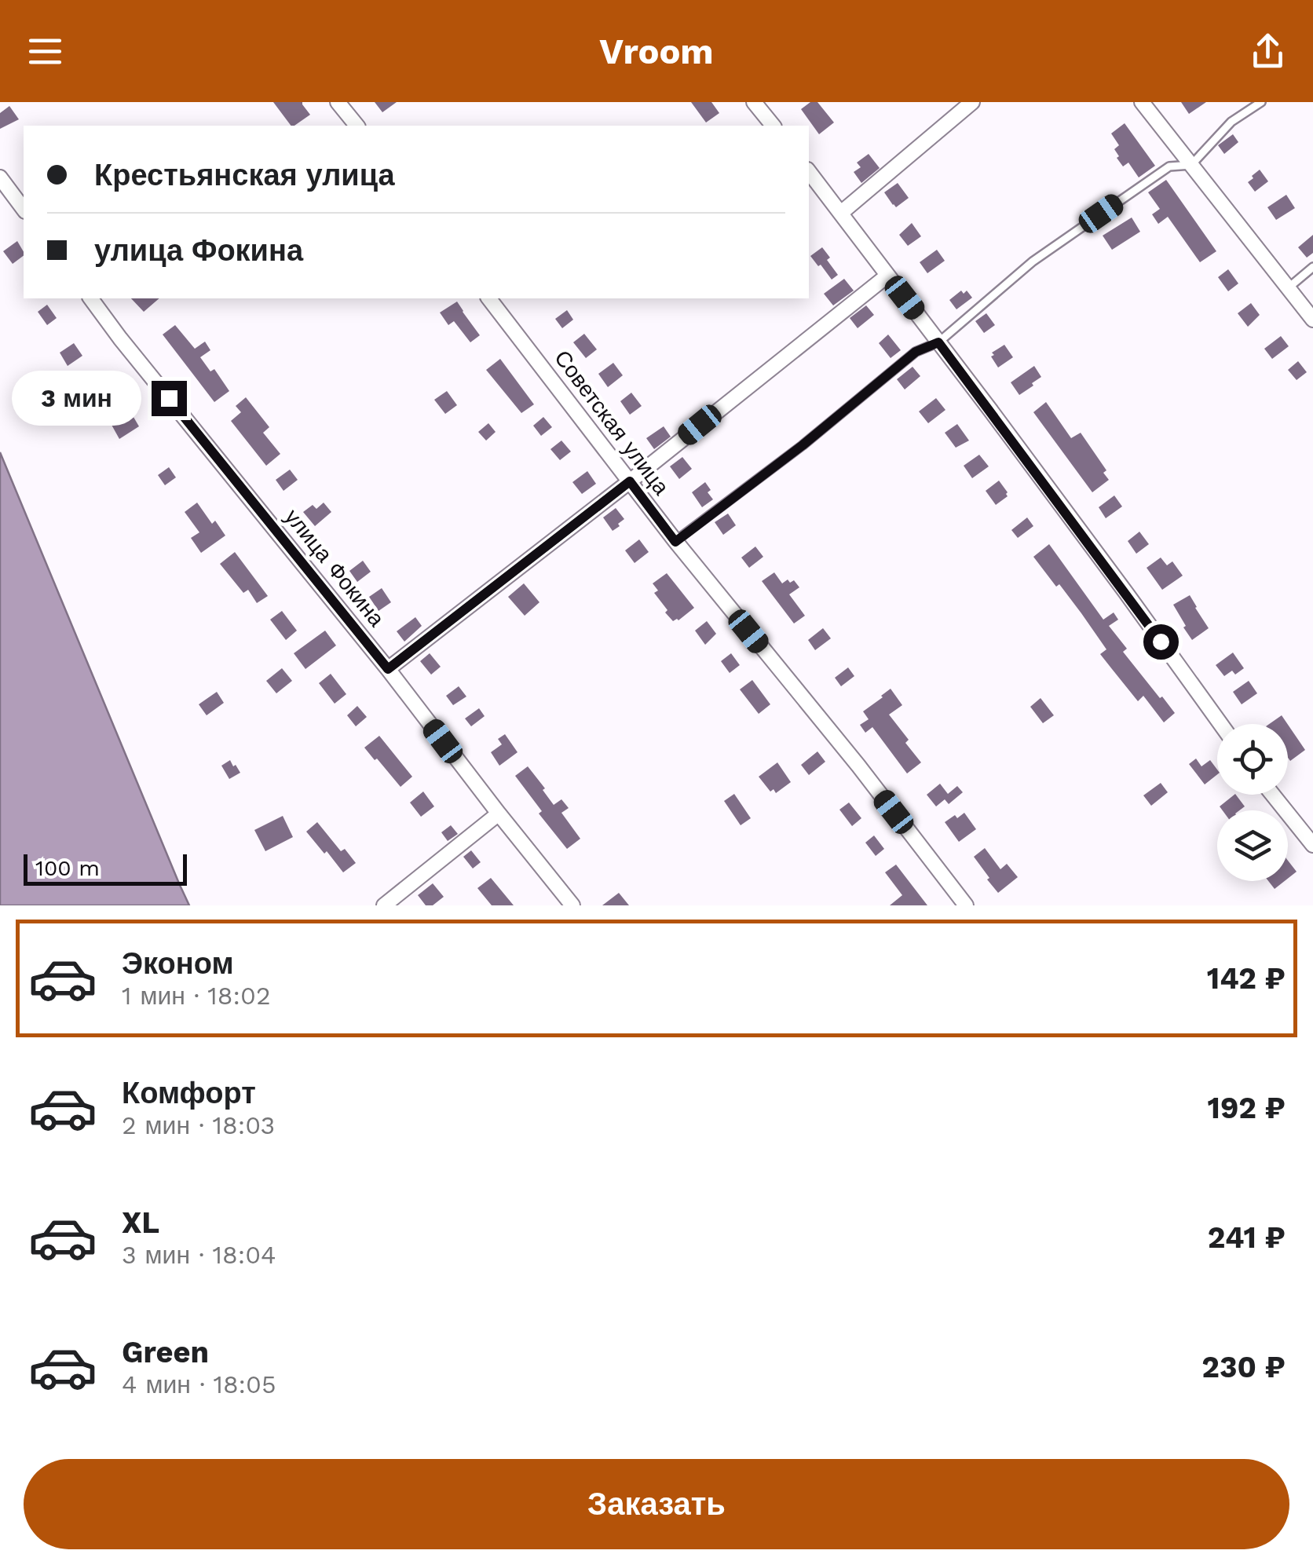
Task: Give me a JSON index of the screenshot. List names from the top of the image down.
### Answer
{
  "streets": {
    "street": ["Советская улица", "улица Фокина"]
  },
  "scale_bar": "100 m",
  "page": {
    "header": "Vroom",
    "banner": ["Крестьянская улица", "улица Фокина"],
    "bubble": "3 мин",
    "scale": "100 m",
    "list": [
      {
        "name": "Эконом",
        "note": "1 мин · 18:02",
        "value": "142 ₽"
      },
      {
        "name": "Комфорт",
        "note": "2 мин · 18:03",
        "value": "192 ₽"
      },
      {
        "name": "XL",
        "note": "3 мин · 18:04",
        "value": "241 ₽"
      },
      {
        "name": "Green",
        "note": "4 мин · 18:05",
        "value": "230 ₽"
      }
    ],
    "buttons": "Заказать"
  }
}
